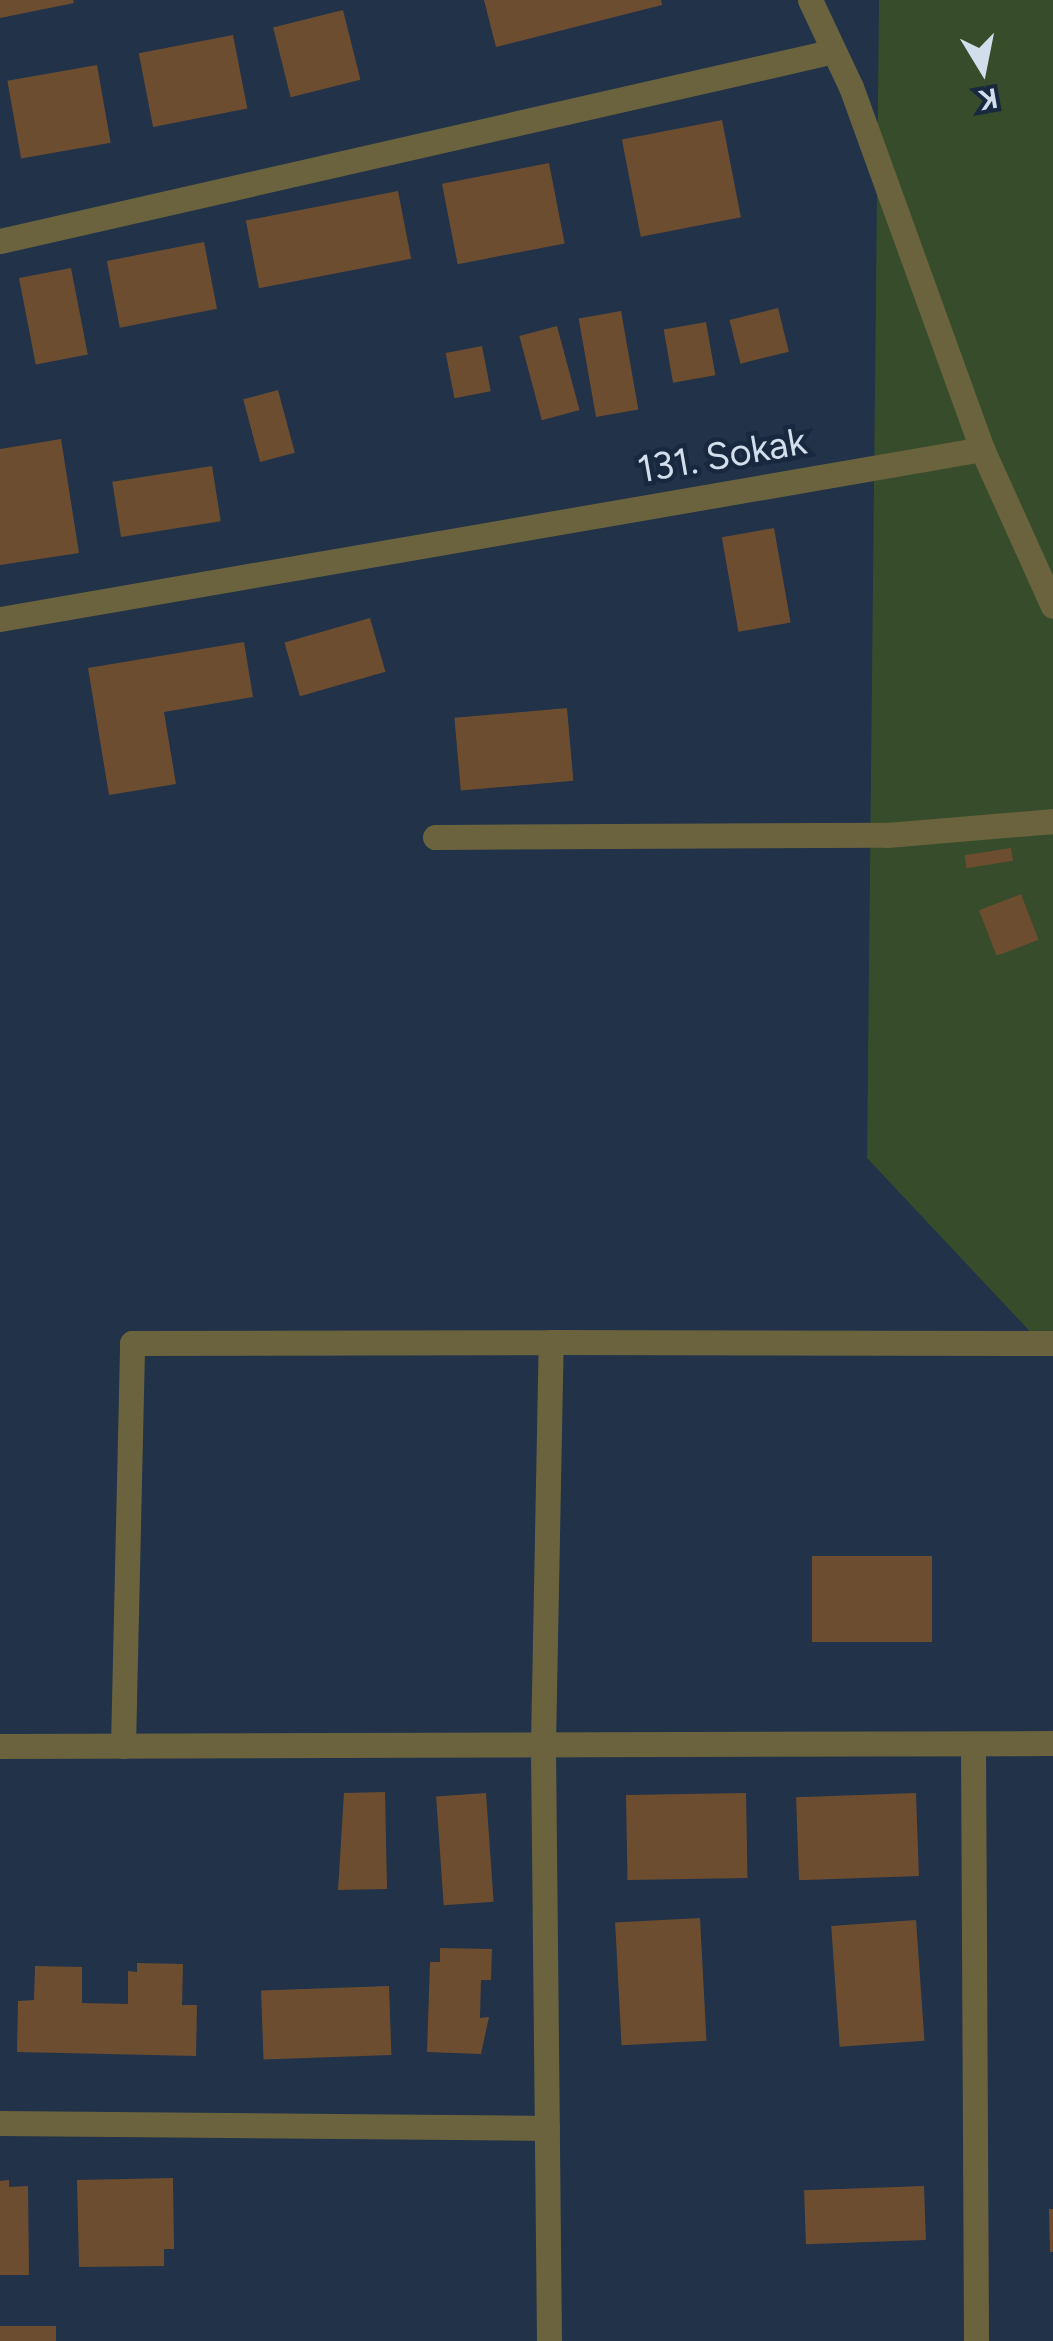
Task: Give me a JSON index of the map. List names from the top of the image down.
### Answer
{
  "streets": {
    "street": ["131. Sokak"]
  },
  "north": "bottom"
}
